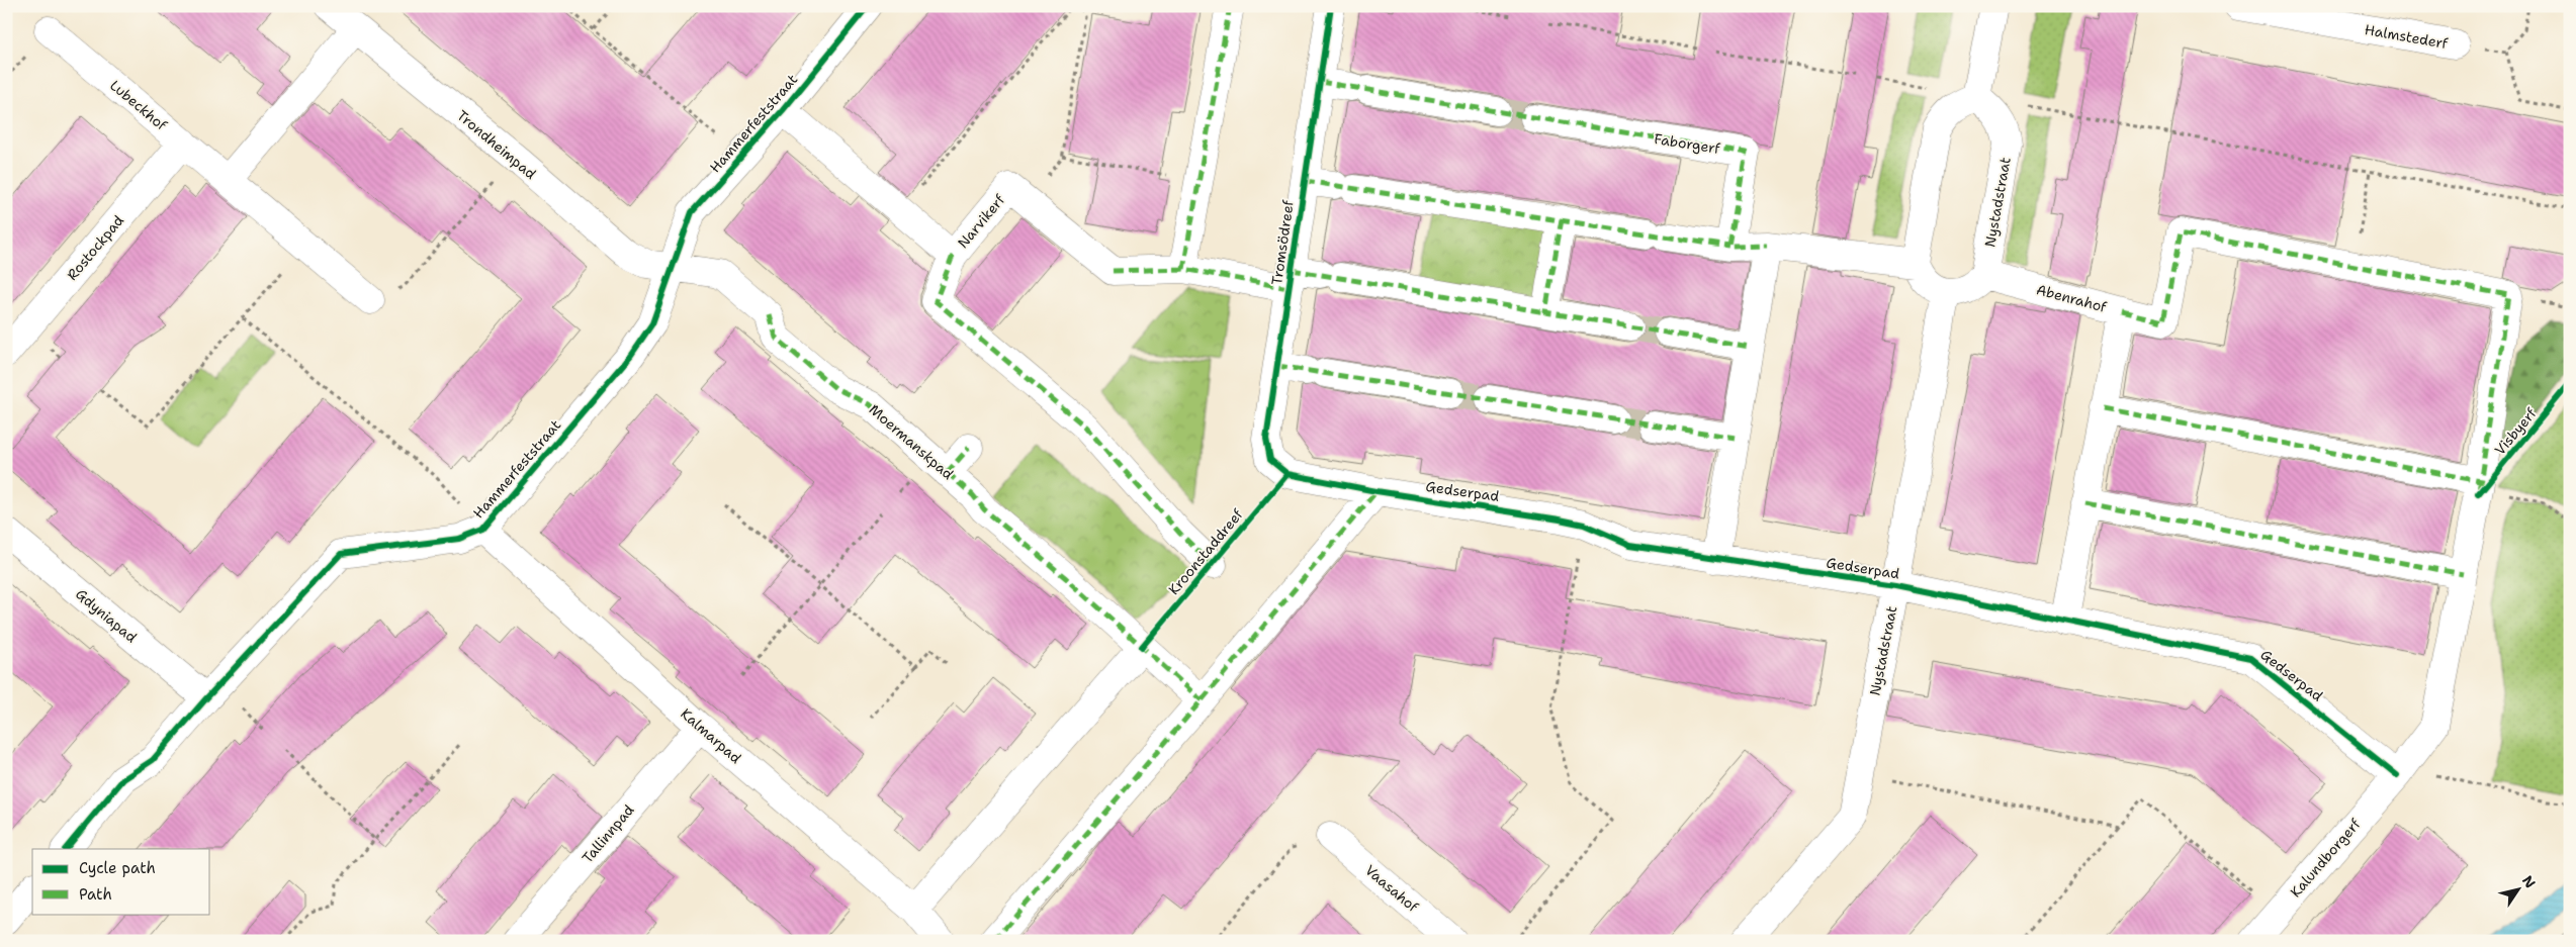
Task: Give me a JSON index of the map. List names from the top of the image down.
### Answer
{
  "streets": {
    "street": [
      "Halmstederf",
      "Lubeckhof",
      "Hammerfeststraat",
      "Faborgerf",
      "Trondheimpad",
      "Nystadstraat",
      "Narvikerf",
      "Tromsödreef",
      "Rostockpad",
      "Abenrahof",
      "Visbyerf",
      "Moermanskpad",
      "Gedserpad",
      "Gdyniapad",
      "Kalmarpad",
      "Tallinnpad",
      "Kalundborgerf",
      "Vaasahof"
    ],
    "cycle path": ["Kroonstaddreef"]
  },
  "crossings": [
    ["Lubeckhof", "Rostockpad"],
    ["Hammerfeststraat", "Trondheimpad"],
    ["Hammerfeststraat", "Narvikerf"],
    ["Hammerfeststraat", "Moermanskpad"],
    ["Hammerfeststraat", "Gdyniapad"],
    ["Hammerfeststraat", "Kalmarpad"],
    ["Trondheimpad", "Moermanskpad"],
    ["Nystadstraat", "Abenrahof"],
    ["Nystadstraat", "Gedserpad"],
    ["Narvikerf", "Tromsödreef"],
    ["Tromsödreef", "Gedserpad"],
    ["Abenrahof", "Visbyerf"],
    ["Abenrahof", "Gedserpad"],
    ["Visbyerf", "Gedserpad"],
    ["Visbyerf", "Kalundborgerf"],
    ["Gedserpad", "Kalundborgerf"],
    ["Kalmarpad", "Tallinnpad"]
  ],
  "legend": ["Cycle path", "Path"],
  "north": "top right"
}
